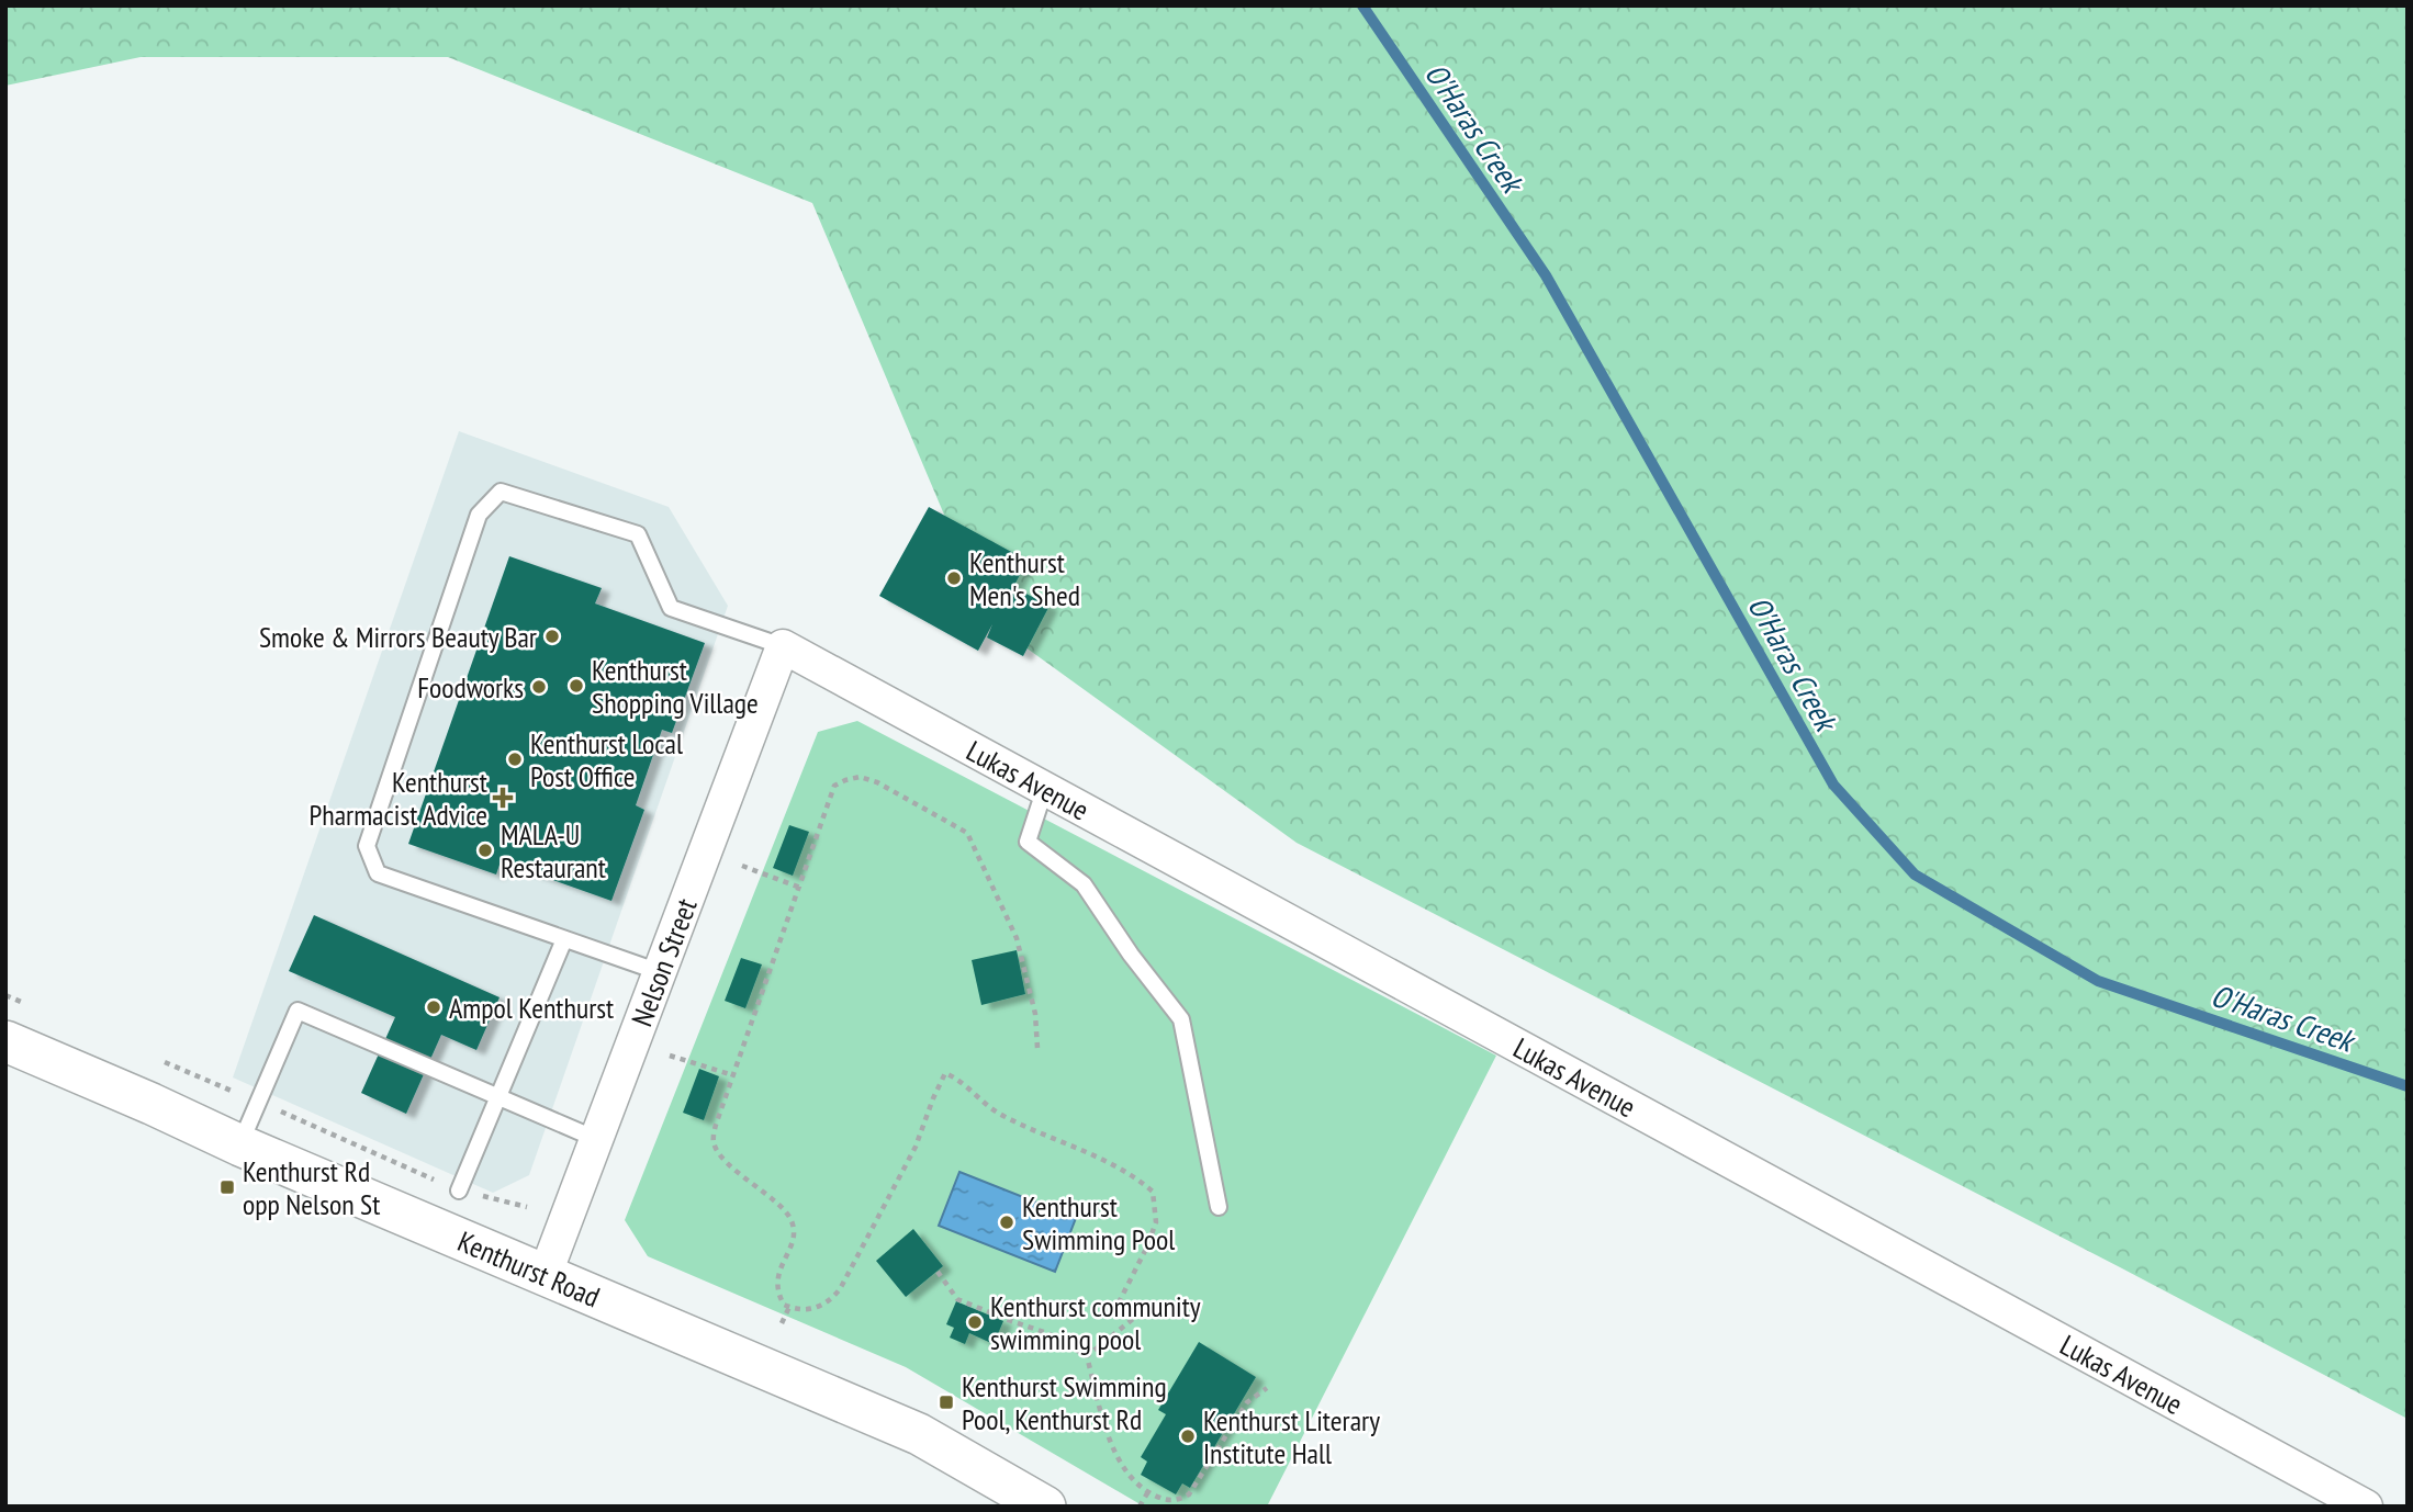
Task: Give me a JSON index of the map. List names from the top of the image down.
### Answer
{
  "streets": {
    "street": ["Lukas Avenue", "Nelson Street", "Kenthurst Road"]
  },
  "crossings": [
    ["Lukas Avenue", "Nelson Street"],
    ["Nelson Street", "Kenthurst Road"]
  ],
  "water": ["O'Haras Creek"],
  "places": {
    "other": [
      "Kenthurst Men's Shed",
      "Smoke & Mirrors Beauty Bar",
      "Kenthurst Shopping Village",
      "Foodworks",
      "Kenthurst Local Post Office",
      "MALA-U Restaurant",
      "Ampol Kenthurst",
      "Kenthurst Swimming Pool",
      "Kenthurst community swimming pool",
      "Kenthurst Literary Institute Hall"
    ],
    "health": ["Kenthurst Pharmacist Advice"],
    "transit": ["Kenthurst Rd opp Nelson St", "Kenthurst Swimming Pool, Kenthurst Rd"]
  }
}
